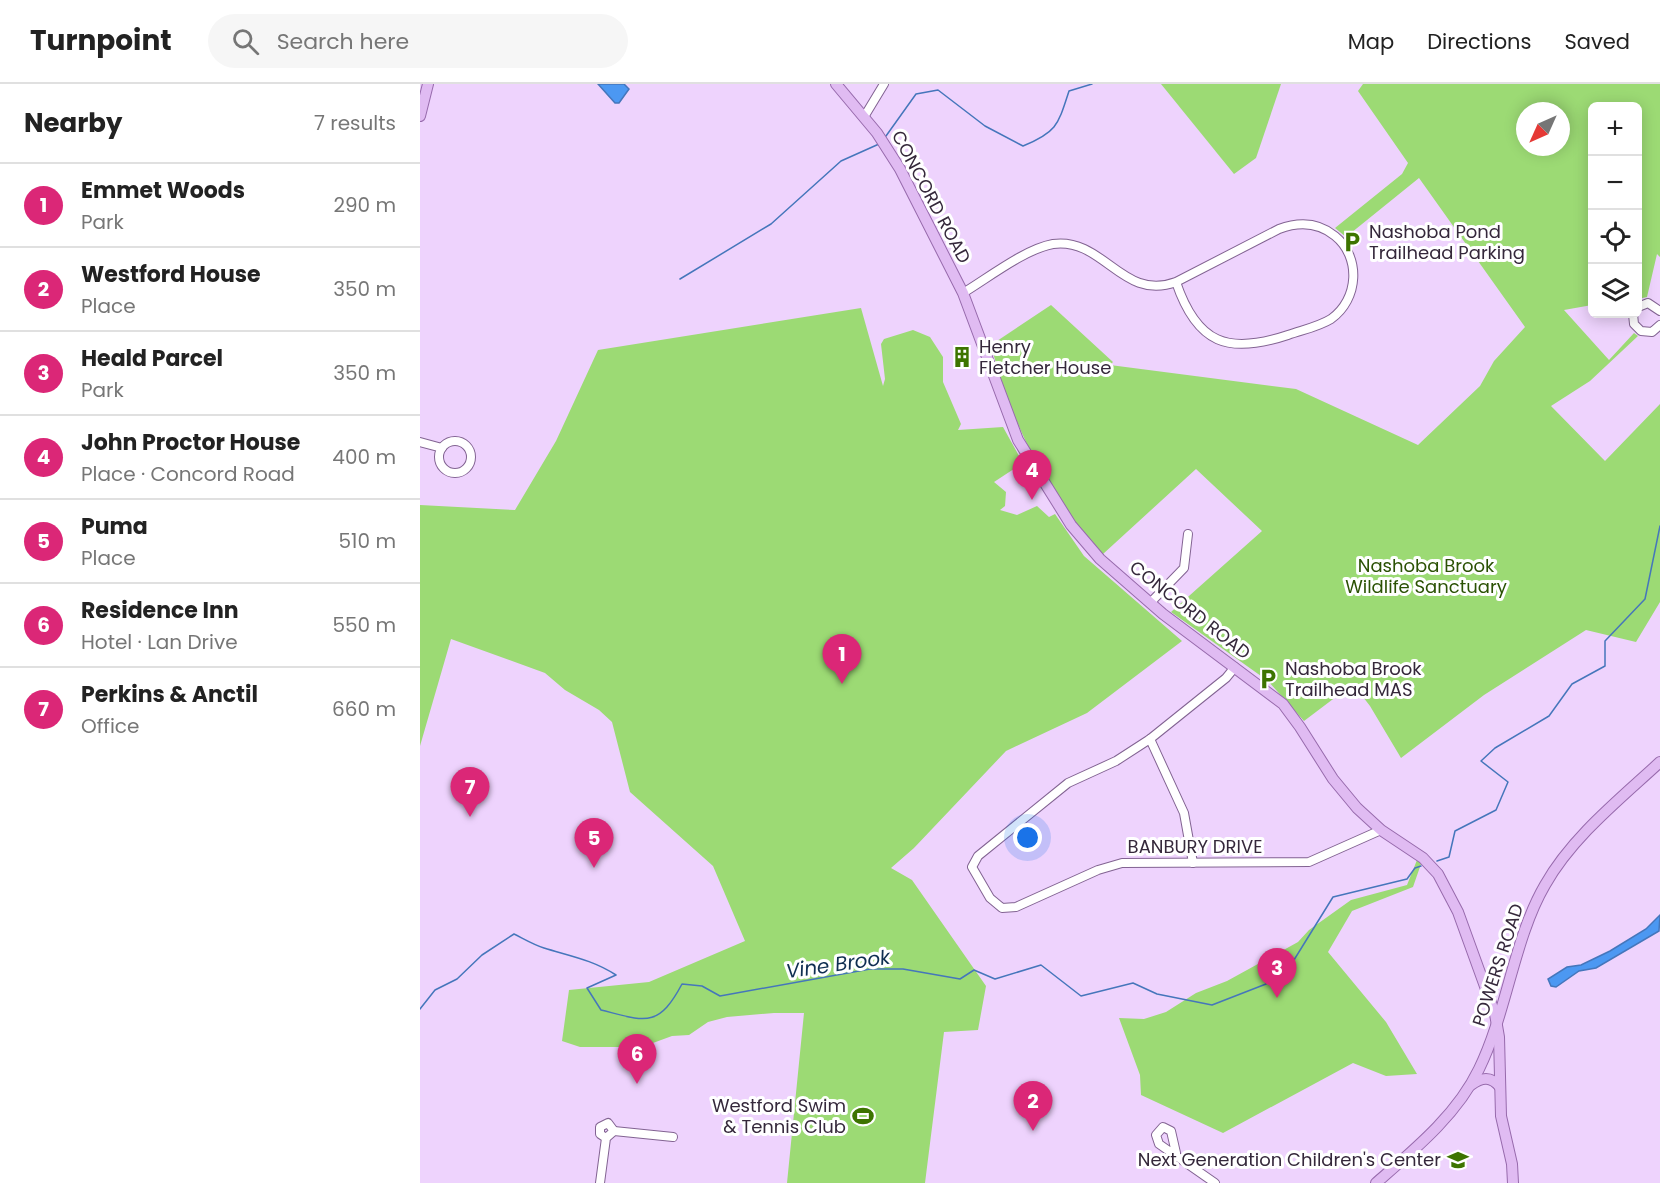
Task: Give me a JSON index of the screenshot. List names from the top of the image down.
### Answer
{
  "streets": {
    "main road": ["CONCORD ROAD", "POWERS ROAD"],
    "street": ["BANBURY DRIVE"]
  },
  "crossings": [
    ["CONCORD ROAD", "BANBURY DRIVE"],
    ["CONCORD ROAD", "POWERS ROAD"]
  ],
  "water": ["Vine Brook"],
  "parks": ["Nashoba Brook Wildlife Sanctuary"],
  "places": {
    "parking": ["Nashoba Pond Trailhead Parking", "Nashoba Brook Trailhead MAS"],
    "building": ["Henry Fletcher House"],
    "sports": ["Westford Swim & Tennis Club"],
    "school or university": ["Next Generation Children's Center"]
  },
  "north": "bottom left",
  "page": {
    "header": "Turnpoint",
    "search": "Search here",
    "nav": ["Map", "Directions", "Saved"],
    "heading": ["Nearby", "7 results"],
    "map_buttons": ["+", "−"],
    "list": [
      {
        "mark": "1",
        "name": "Emmet Woods",
        "note": "Park",
        "value": "290 m"
      },
      {
        "mark": "2",
        "name": "Westford House",
        "note": "Place",
        "value": "350 m"
      },
      {
        "mark": "3",
        "name": "Heald Parcel",
        "note": "Park",
        "value": "350 m"
      },
      {
        "mark": "4",
        "name": "John Proctor House",
        "note": "Place · Concord Road",
        "value": "400 m"
      },
      {
        "mark": "5",
        "name": "Puma",
        "note": "Place",
        "value": "510 m"
      },
      {
        "mark": "6",
        "name": "Residence Inn",
        "note": "Hotel · Lan Drive",
        "value": "550 m"
      },
      {
        "mark": "7",
        "name": "Perkins & Anctil",
        "note": "Office",
        "value": "660 m"
      }
    ],
    "pins": [
      "4",
      "1",
      "7",
      "5",
      "3",
      "6",
      "2"
    ]
  }
}
